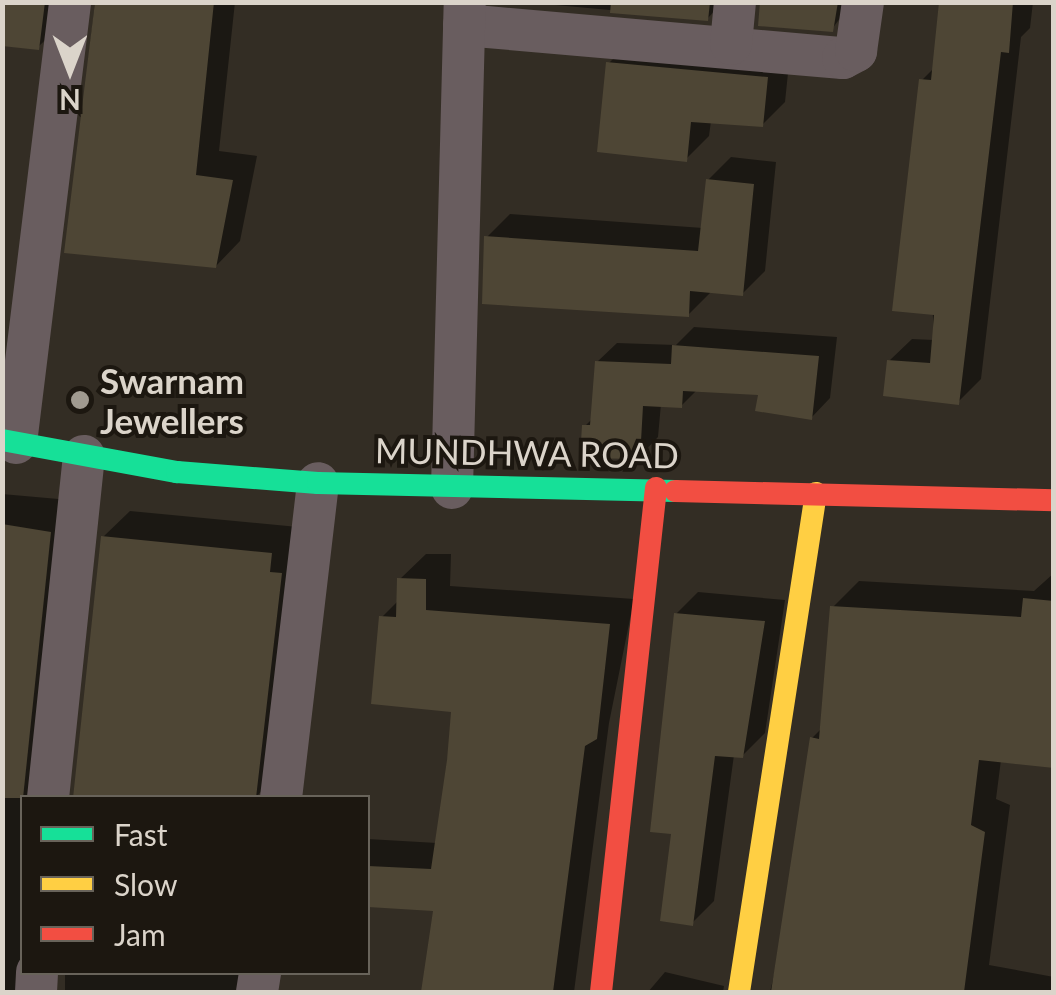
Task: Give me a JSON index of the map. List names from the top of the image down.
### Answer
{
  "streets": {
    "main road": ["MUNDHWA ROAD"]
  },
  "places": ["Swarnam Jewellers"],
  "legend": ["Fast", "Slow", "Jam"],
  "north": "bottom"
}
